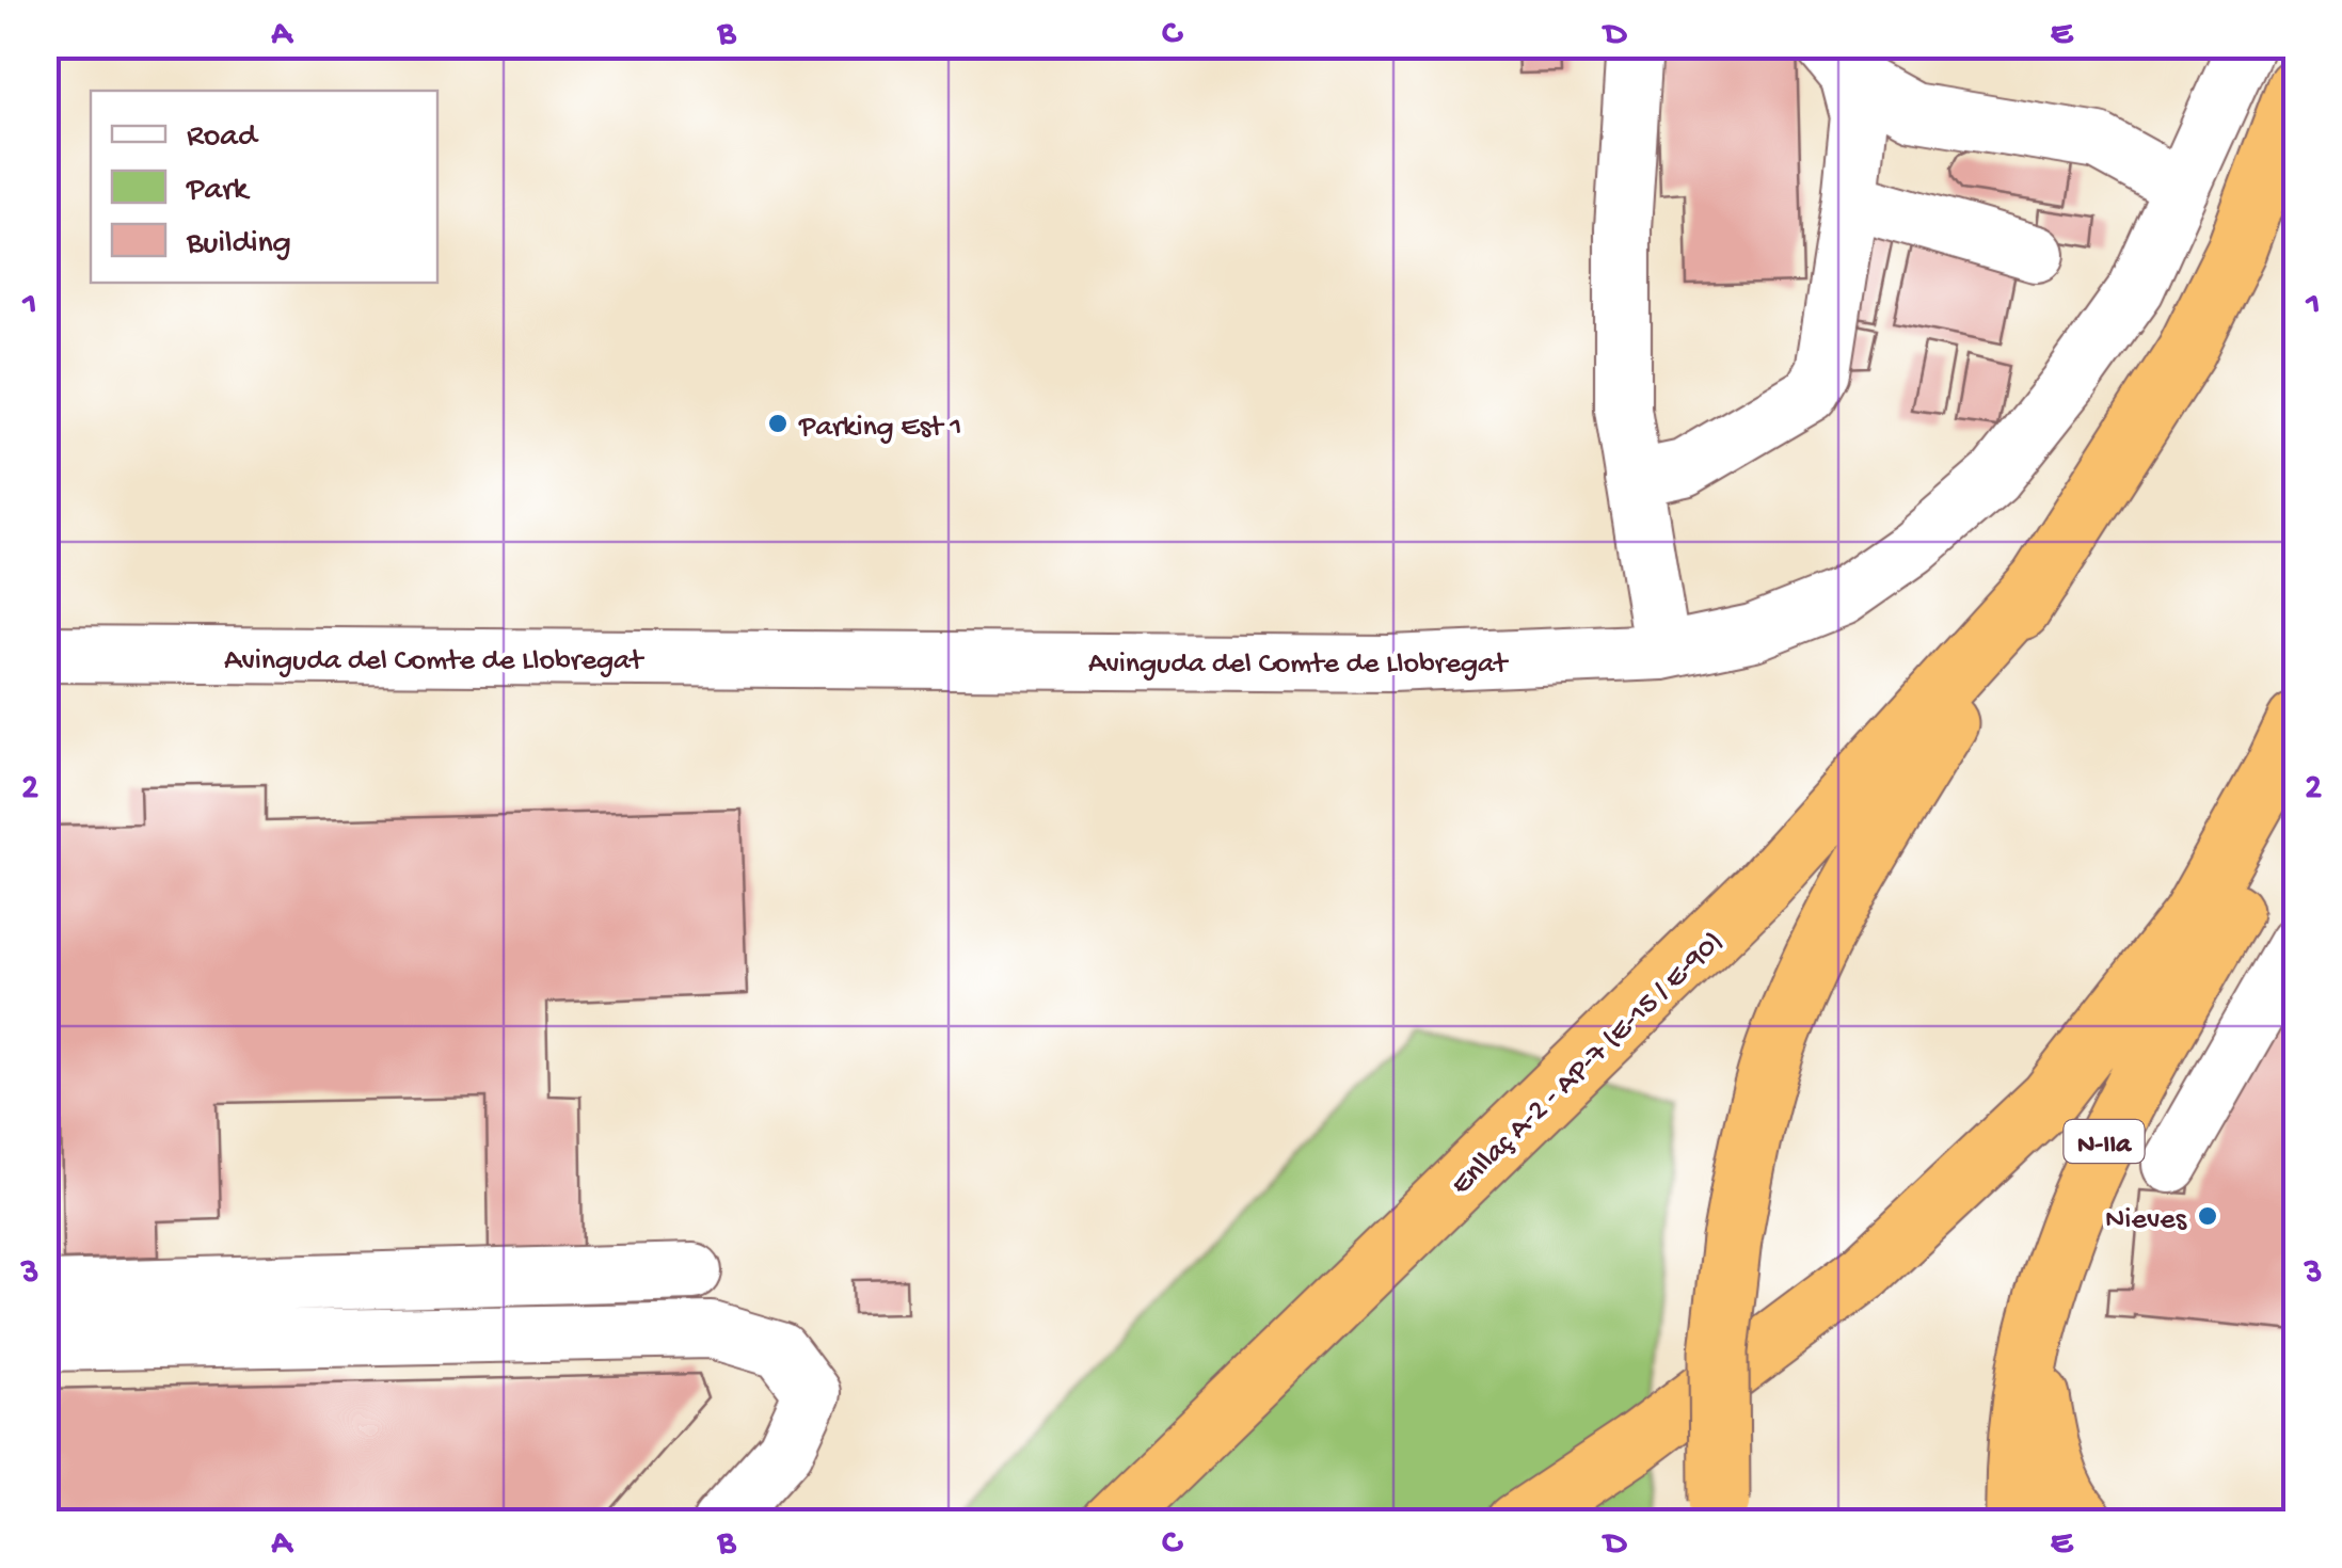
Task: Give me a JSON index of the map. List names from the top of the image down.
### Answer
{
  "streets": {
    "highway": ["Enllaç A-2 - AP-7 (E-15 / E-90)", "N-IIa"],
    "street": ["Avinguda del Comte de Llobregat"]
  },
  "places": ["Parking Est 1", "Nieves"],
  "legend": ["Road", "Park", "Building"],
  "grid": {
    "columns": [
      "A",
      "B",
      "C",
      "D",
      "E"
    ],
    "rows": ["1", "2", "3"]
  }
}
